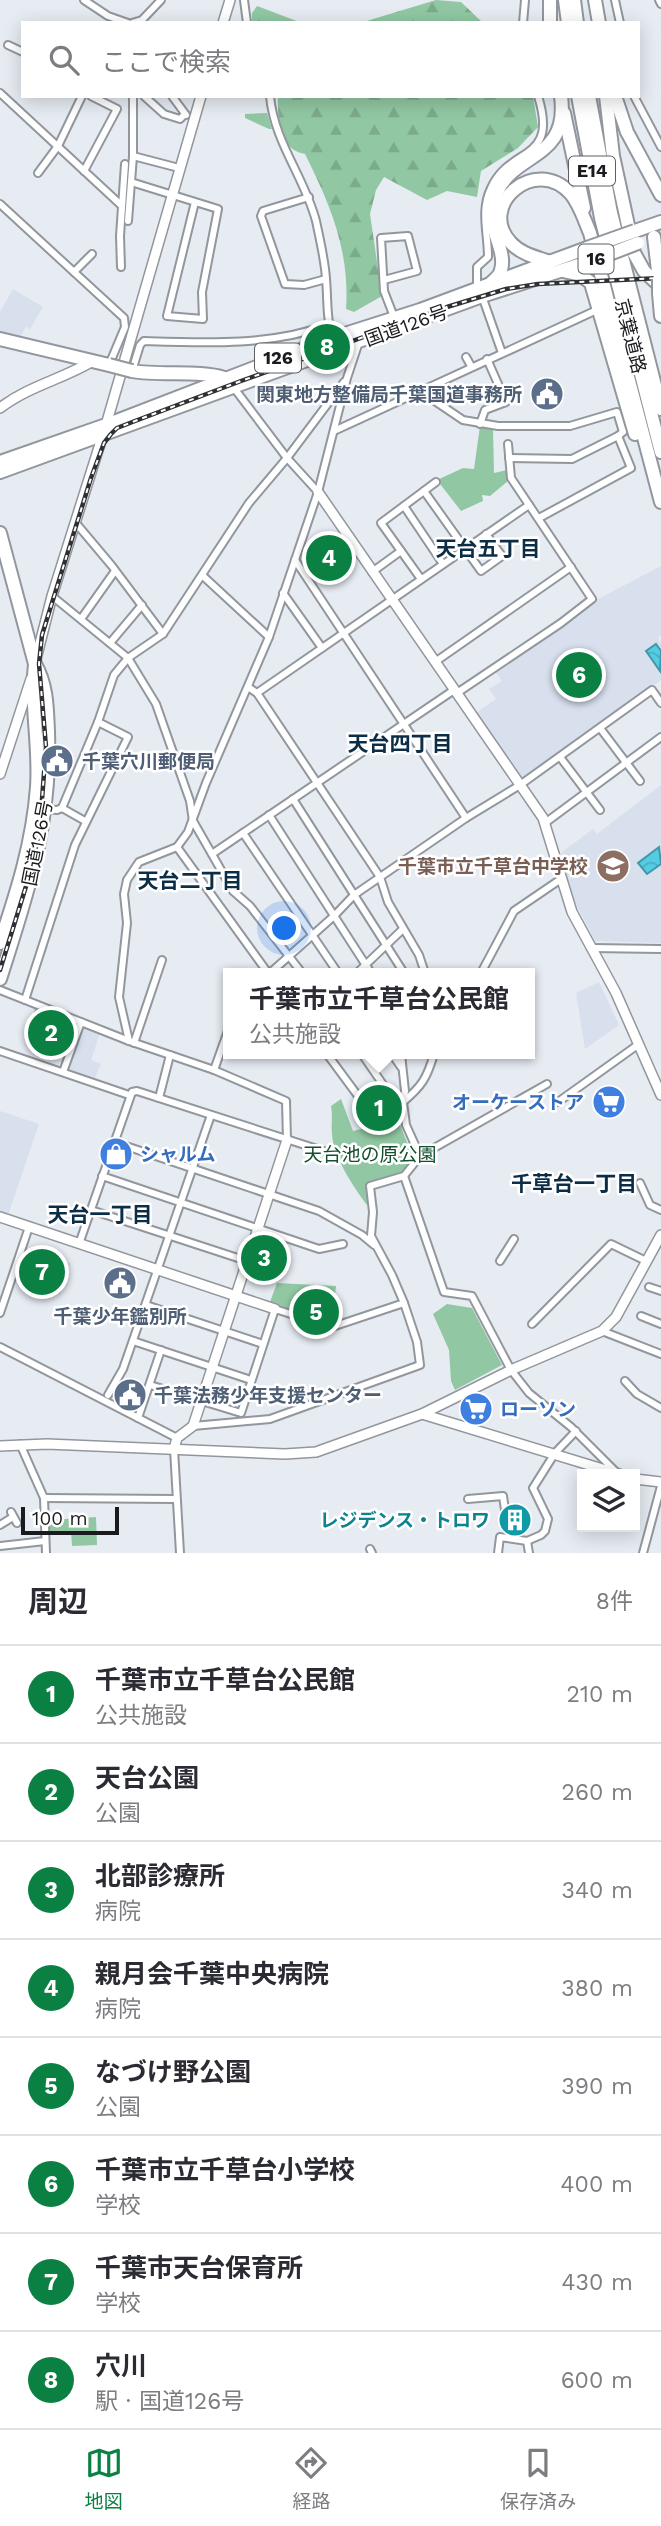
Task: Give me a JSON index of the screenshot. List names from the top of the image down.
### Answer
{
  "streets": {
    "highway": [
      "E14",
      "16",
      "国道126号",
      "京葉道路",
      "126"
    ]
  },
  "crossings": [
    ["16", "国道126号"]
  ],
  "districts": [
    "天台五丁目",
    "天台四丁目",
    "天台二丁目",
    "千草台一丁目",
    "天台一丁目"
  ],
  "parks": ["天台池の原公園"],
  "places": {
    "public building": [
      "関東地方整備局千葉国道事務所",
      "千葉穴川郵便局",
      "千葉少年鑑別所",
      "千葉法務少年支援センター"
    ],
    "school or university": ["千葉市立千草台中学校"],
    "supermarket": ["オーケーストア", "ローソン"],
    "shop": ["シャルム"],
    "building": ["レジデンス・トロワ"]
  },
  "scale_bar": "100 m",
  "page": {
    "search": "ここで検索",
    "pins": [
      "8",
      "4",
      "6",
      "2",
      "1",
      "3",
      "7",
      "5"
    ],
    "popup": ["千葉市立千草台公民館", "公共施設"],
    "scale": "100 m",
    "heading": ["周辺", "8件"],
    "list": [
      {
        "mark": "1",
        "name": "千葉市立千草台公民館",
        "note": "公共施設",
        "value": "210 m"
      },
      {
        "mark": "2",
        "name": "天台公園",
        "note": "公園",
        "value": "260 m"
      },
      {
        "mark": "3",
        "name": "北部診療所",
        "note": "病院",
        "value": "340 m"
      },
      {
        "mark": "4",
        "name": "親月会千葉中央病院",
        "note": "病院",
        "value": "380 m"
      },
      {
        "mark": "5",
        "name": "なづけ野公園",
        "note": "公園",
        "value": "390 m"
      },
      {
        "mark": "6",
        "name": "千葉市立千草台小学校",
        "note": "学校",
        "value": "400 m"
      },
      {
        "mark": "7",
        "name": "千葉市天台保育所",
        "note": "学校",
        "value": "430 m"
      },
      {
        "mark": "8",
        "name": "穴川",
        "note": "駅 · 国道126号",
        "value": "600 m"
      }
    ],
    "nav": ["地図", "経路", "保存済み"]
  }
}
